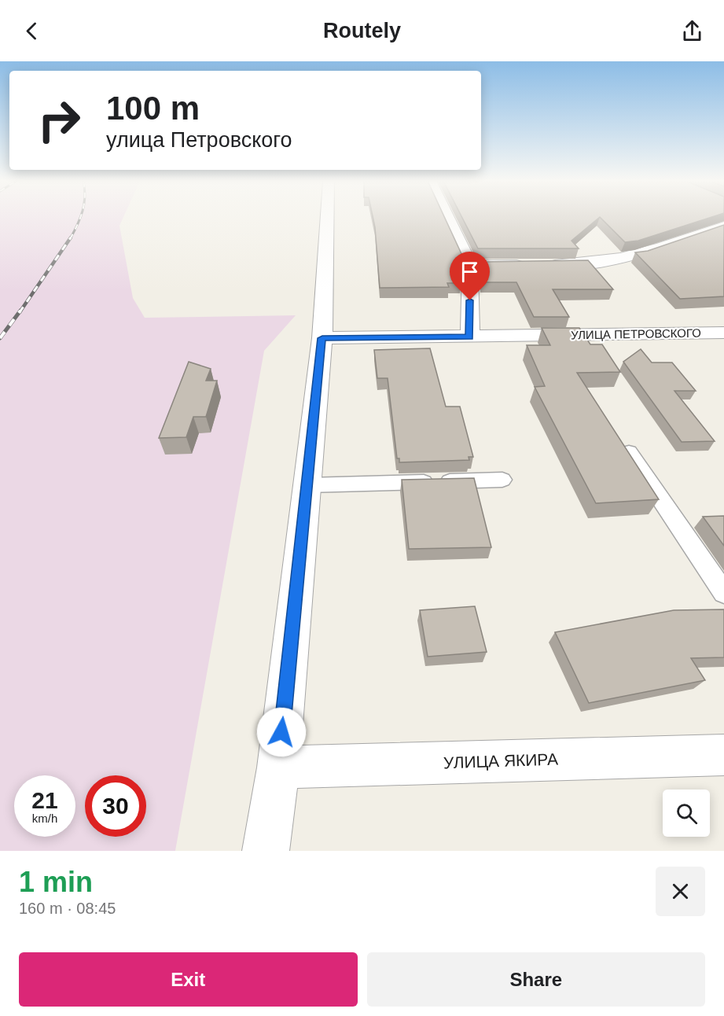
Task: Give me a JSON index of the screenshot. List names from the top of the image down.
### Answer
{
  "streets": {
    "street": ["УЛИЦА ПЕТРОВСКОГО", "УЛИЦА ЯКИРА"]
  },
  "page": {
    "header": "Routely",
    "turn": ["100 m", "улица Петровского"],
    "speed": "21 km/h",
    "limit": "30",
    "heading": ["1 min", "160 m · 08:45"],
    "buttons": ["Exit", "Share"]
  }
}
